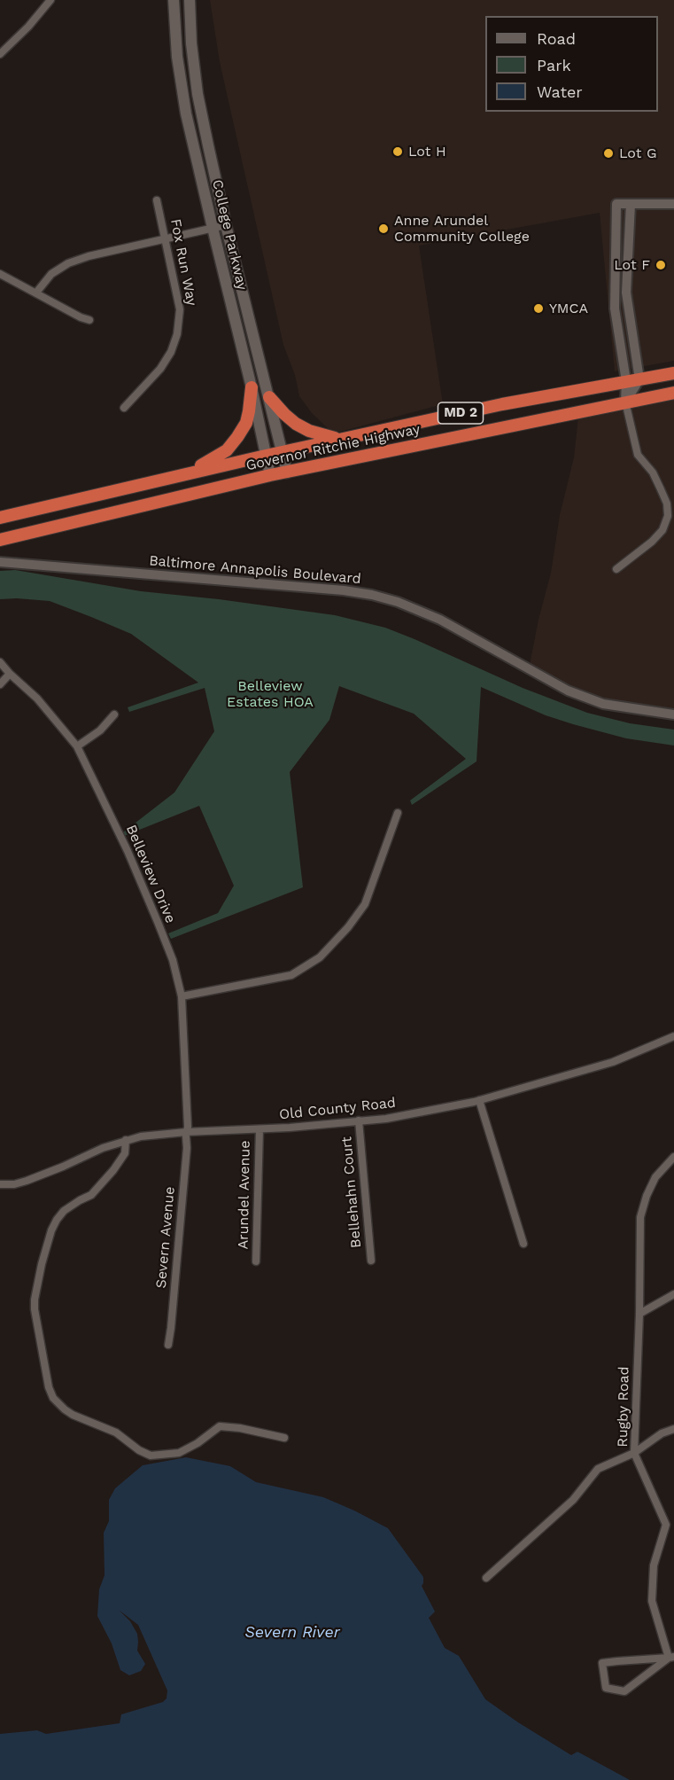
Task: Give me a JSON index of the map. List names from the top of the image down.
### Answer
{
  "streets": {
    "highway": ["MD 2", "Governor Ritchie Highway"],
    "main road": ["College Parkway"],
    "street": [
      "Fox Run Way",
      "Baltimore Annapolis Boulevard",
      "Belleview Drive",
      "Old County Road",
      "Bellehahn Court",
      "Arundel Avenue",
      "Severn Avenue",
      "Rugby Road"
    ]
  },
  "crossings": [
    ["College Parkway", "Governor Ritchie Highway"],
    ["Belleview Drive", "Old County Road"],
    ["Belleview Drive", "Severn Avenue"],
    ["Old County Road", "Bellehahn Court"],
    ["Old County Road", "Arundel Avenue"],
    ["Old County Road", "Severn Avenue"]
  ],
  "water": ["Severn River"],
  "parks": ["Belleview Estates HOA"],
  "places": [
    "Lot H",
    "Lot G",
    "Anne Arundel Community College",
    "Lot F",
    "YMCA"
  ],
  "legend": ["Road", "Park", "Water"]
}
